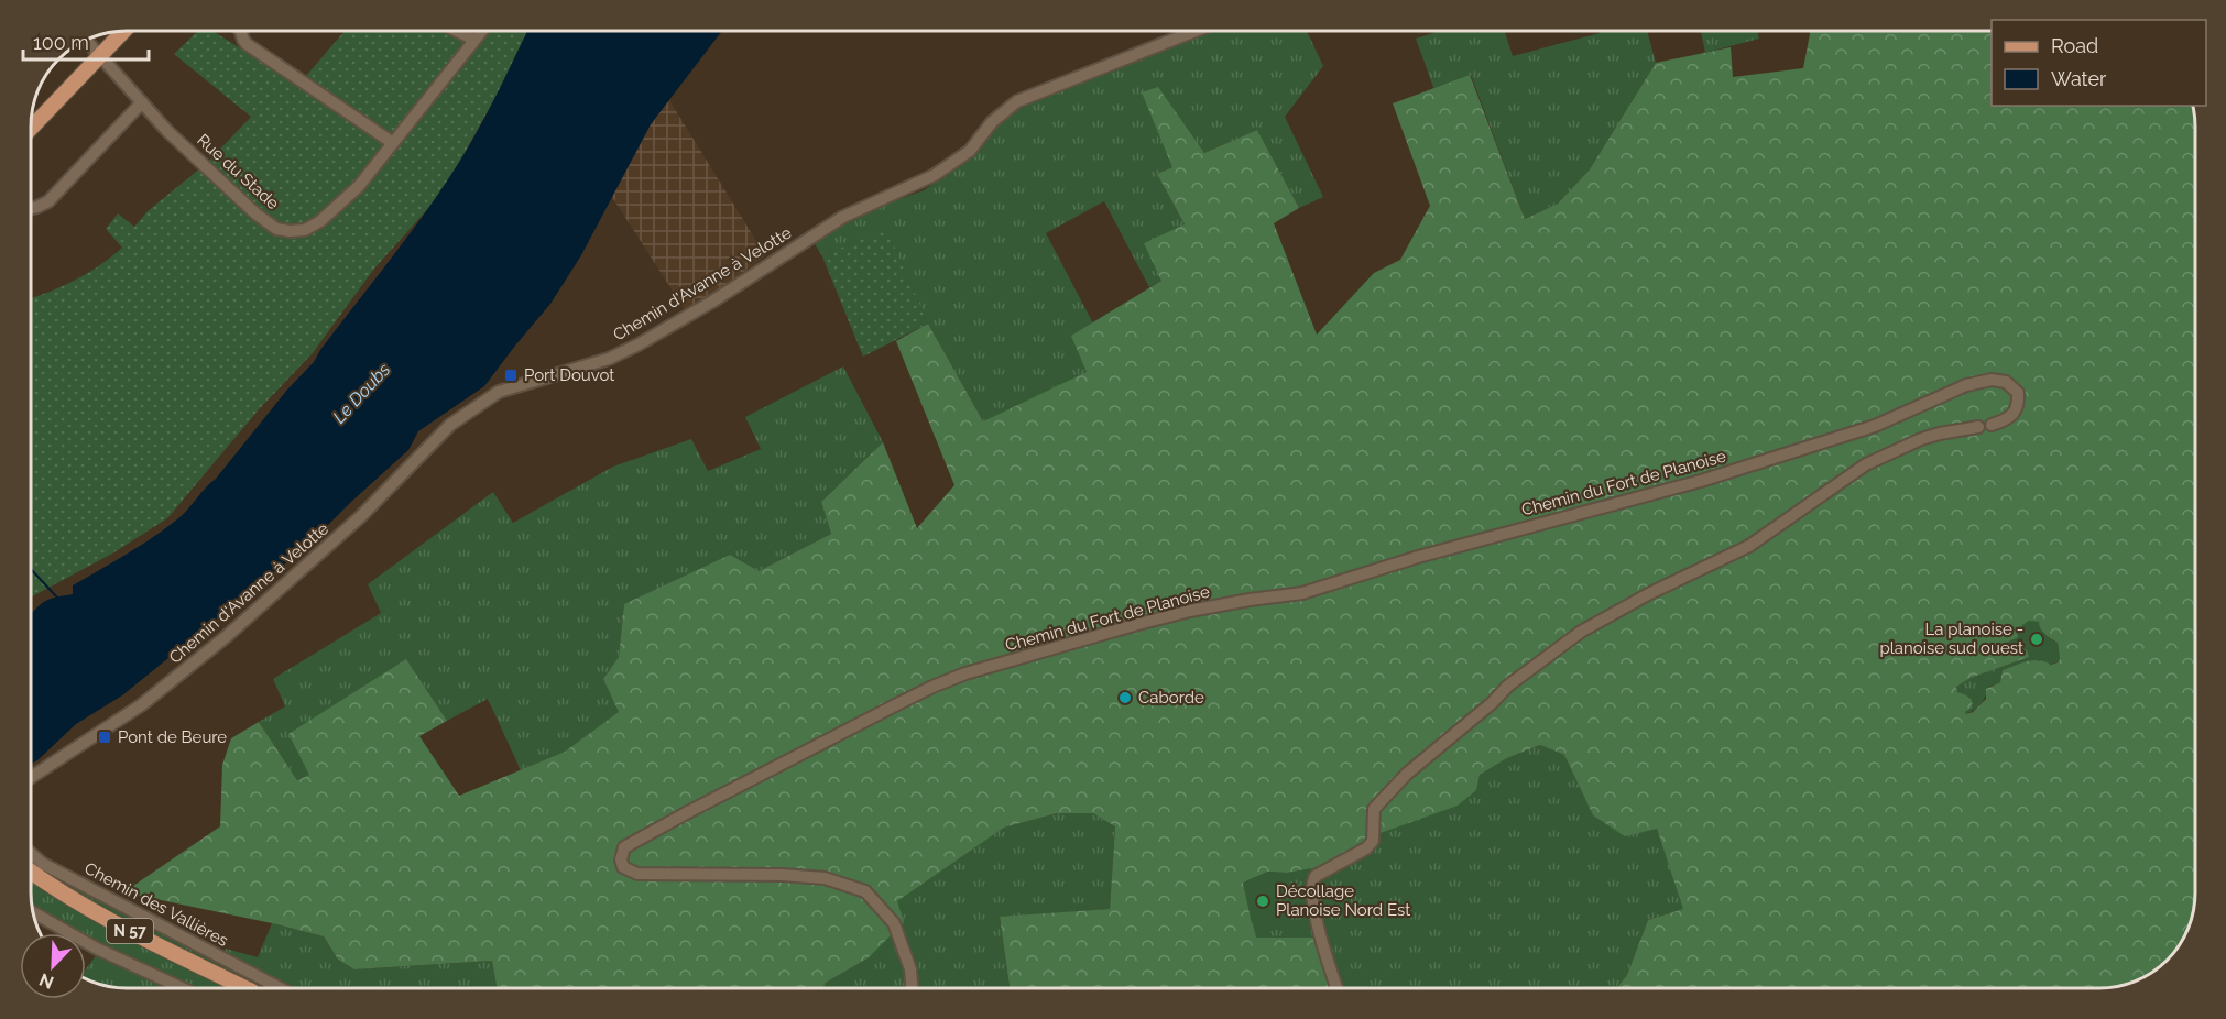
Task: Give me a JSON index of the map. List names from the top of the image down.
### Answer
{
  "streets": {
    "main road": ["N 57"],
    "street": [
      "Rue du Stade",
      "Chemin d'Avanne à Velotte",
      "Chemin du Fort de Planoise",
      "Chemin des Vallières"
    ]
  },
  "water": ["Le Doubs"],
  "places": {
    "transit": ["Port Douvot", "Pont de Beure"],
    "other": ["La planoise - planoise sud ouest", "Caborde", "Décollage Planoise Nord Est"]
  },
  "legend": ["Road", "Water"],
  "scale_bar": "100 m",
  "north": "bottom left"
}
